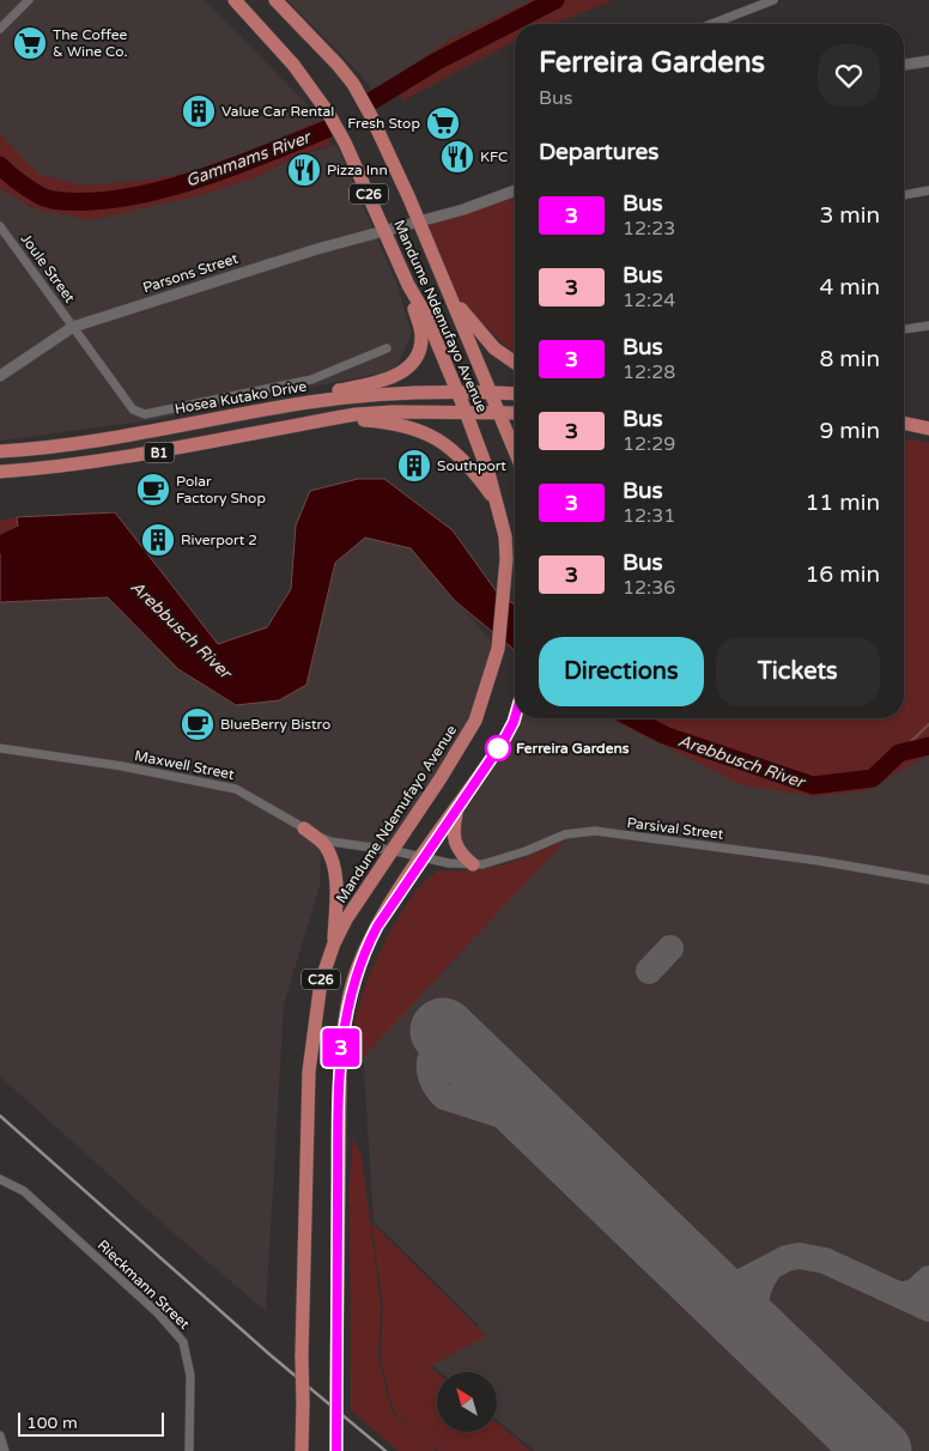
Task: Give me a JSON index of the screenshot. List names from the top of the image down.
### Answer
{
  "streets": {
    "main road": [
      "C26",
      "Mandume Ndemufayo Avenue",
      "Hosea Kutako Drive",
      "B1"
    ],
    "street": [
      "Joule Street",
      "Parsons Street",
      "Maxwell Street",
      "Parsival Street",
      "Rieckmann Street"
    ]
  },
  "crossings": [
    ["C26", "Maxwell Street"],
    ["C26", "Parsival Street"],
    ["Joule Street", "Parsons Street"],
    ["Parsons Street", "Mandume Ndemufayo Avenue"],
    ["Mandume Ndemufayo Avenue", "Hosea Kutako Drive"],
    ["Mandume Ndemufayo Avenue", "B1"],
    ["Mandume Ndemufayo Avenue", "Maxwell Street"],
    ["Hosea Kutako Drive", "B1"],
    ["Maxwell Street", "Parsival Street"]
  ],
  "water": ["Gammams River", "Arebbusch River"],
  "places": {
    "supermarket": ["The Coffee & Wine Co.", "Fresh Stop"],
    "building": ["Value Car Rental", "Southport", "Riverport 2"],
    "restaurant": ["KFC", "Pizza Inn"],
    "cafe": ["Polar Factory Shop", "BlueBerry Bistro"],
    "other": ["Ferreira Gardens"]
  },
  "lines": ["bus line 3"],
  "scale_bar": "100 m",
  "north": "top left",
  "page": {
    "on_map": "3",
    "heading": [
      ["Ferreira Gardens", "Bus"],
      "Departures"
    ],
    "list": [
      {
        "mark": "3",
        "name": "Bus",
        "note": "12:23",
        "value": "3 min"
      },
      {
        "mark": "3",
        "name": "Bus",
        "note": "12:24",
        "value": "4 min"
      },
      {
        "mark": "3",
        "name": "Bus",
        "note": "12:28",
        "value": "8 min"
      },
      {
        "mark": "3",
        "name": "Bus",
        "note": "12:29",
        "value": "9 min"
      },
      {
        "mark": "3",
        "name": "Bus",
        "note": "12:31",
        "value": "11 min"
      },
      {
        "mark": "3",
        "name": "Bus",
        "note": "12:36",
        "value": "16 min"
      }
    ],
    "buttons": ["Directions", "Tickets"],
    "scale": "100 m"
  }
}
